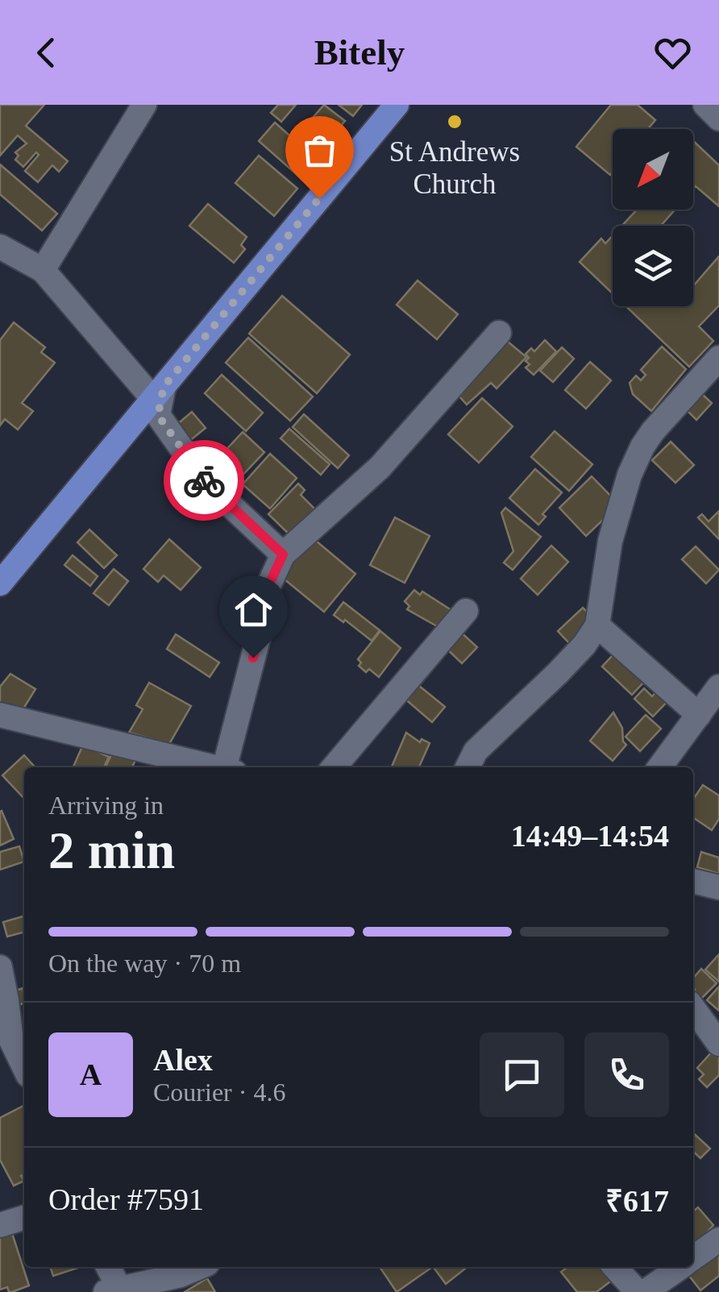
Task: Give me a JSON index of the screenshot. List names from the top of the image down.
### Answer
{
  "places": ["St Andrews Church"],
  "north": "bottom left",
  "page": {
    "header": "Bitely",
    "heading": ["2 min", "Arriving in", "14:49–14:54"],
    "panel": [
      "Alex",
      "Courier · 4.6",
      "Order #7591",
      "₹617"
    ],
    "bar": "On the way · 70 m",
    "round": "A"
  }
}
